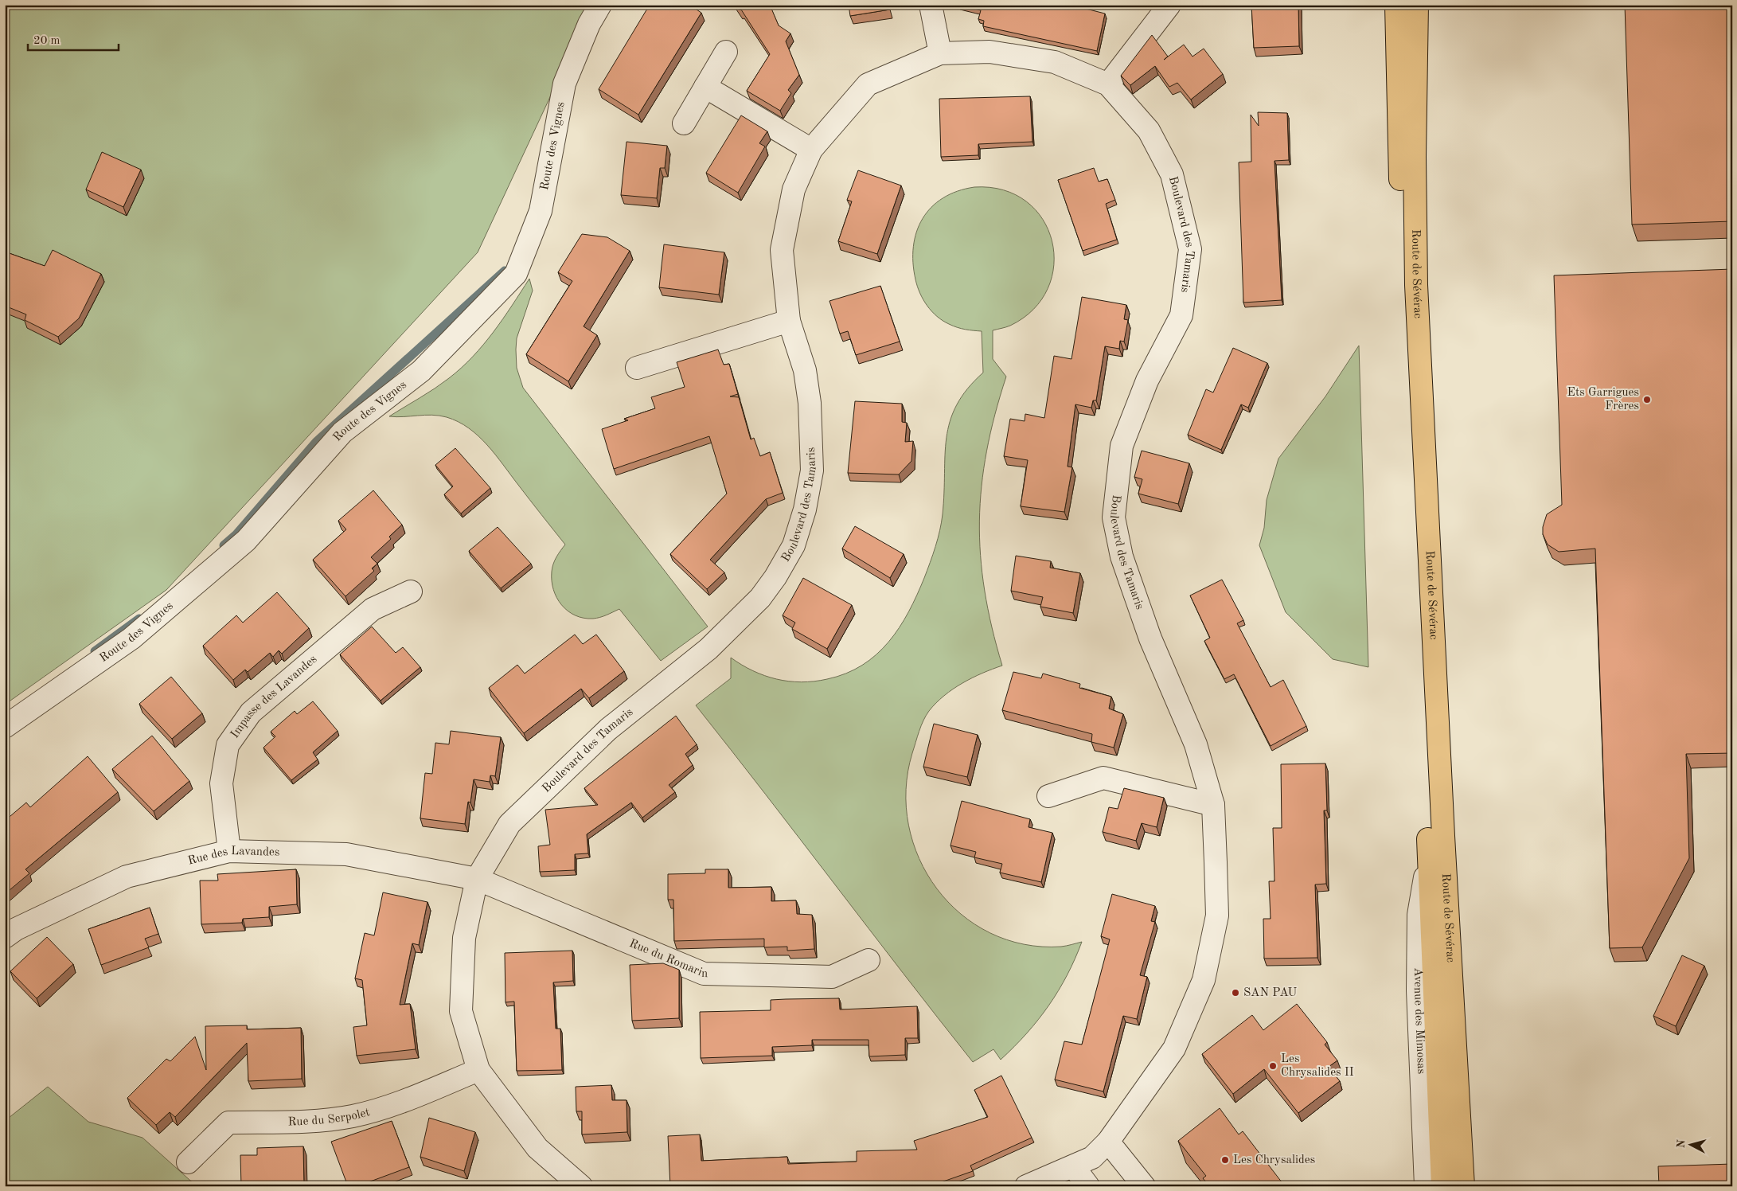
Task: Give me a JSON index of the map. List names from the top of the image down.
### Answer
{
  "streets": {
    "main road": ["Route de Sévérac"],
    "street": [
      "Route des Vignes",
      "Boulevard des Tamaris",
      "Impasse des Lavandes",
      "Rue des Lavandes",
      "Rue du Romarin",
      "Avenue des Mimosas",
      "Rue du Serpolet"
    ]
  },
  "crossings": [
    ["Boulevard des Tamaris", "Rue des Lavandes"],
    ["Boulevard des Tamaris", "Rue du Romarin"],
    ["Boulevard des Tamaris", "Rue du Serpolet"],
    ["Route de Sévérac", "Avenue des Mimosas"],
    ["Impasse des Lavandes", "Rue des Lavandes"],
    ["Rue des Lavandes", "Rue du Romarin"]
  ],
  "places": [
    "Ets Garrigues Frères",
    "SAN PAU",
    "Les Chrysalides II",
    "Les Chrysalides"
  ],
  "scale_bar": "20 m",
  "north": "left"
}
